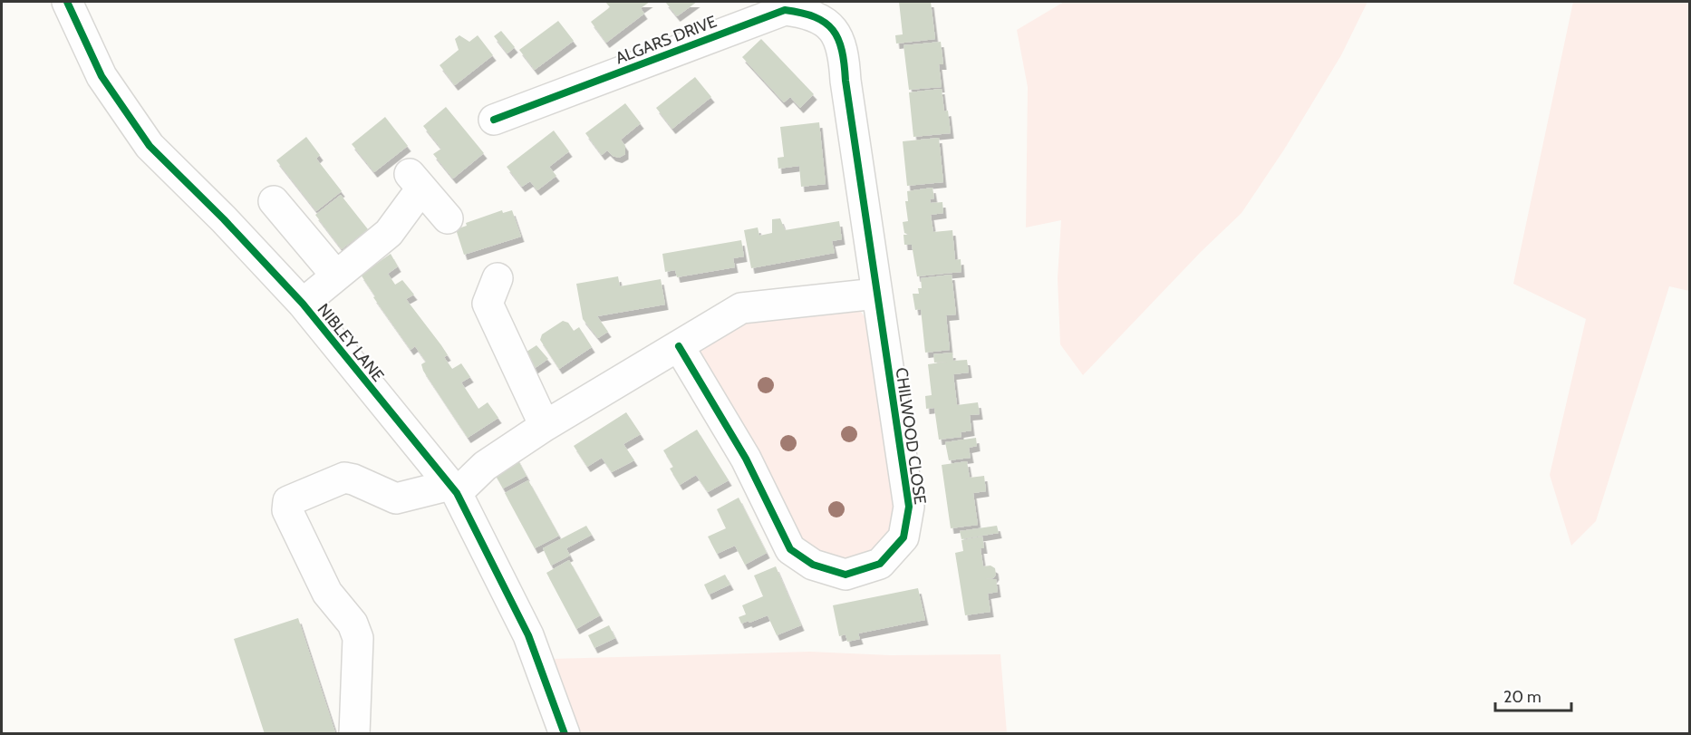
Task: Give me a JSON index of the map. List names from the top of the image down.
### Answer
{
  "streets": {
    "street": ["ALGARS DRIVE", "NIBLEY LANE", "CHILWOOD CLOSE"]
  },
  "crossings": [
    ["ALGARS DRIVE", "CHILWOOD CLOSE"]
  ],
  "scale_bar": "20 m"
}
